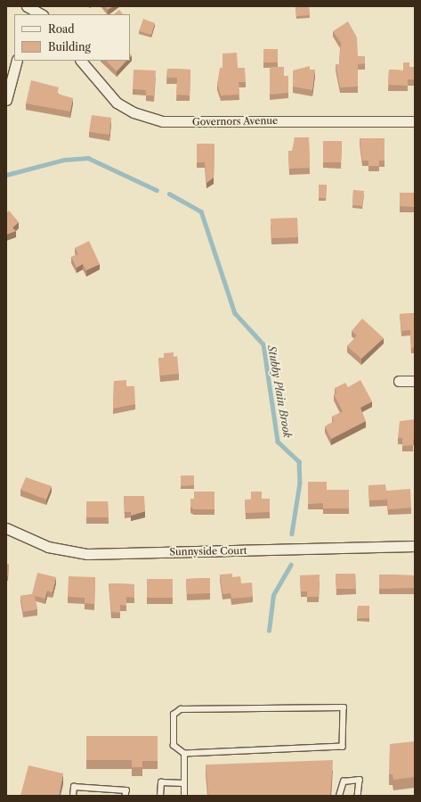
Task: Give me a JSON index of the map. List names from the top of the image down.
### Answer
{
  "streets": {
    "street": ["Governors Avenue", "Sunnyside Court"]
  },
  "water": ["Stubby Plain Brook"],
  "legend": ["Road", "Building"]
}
